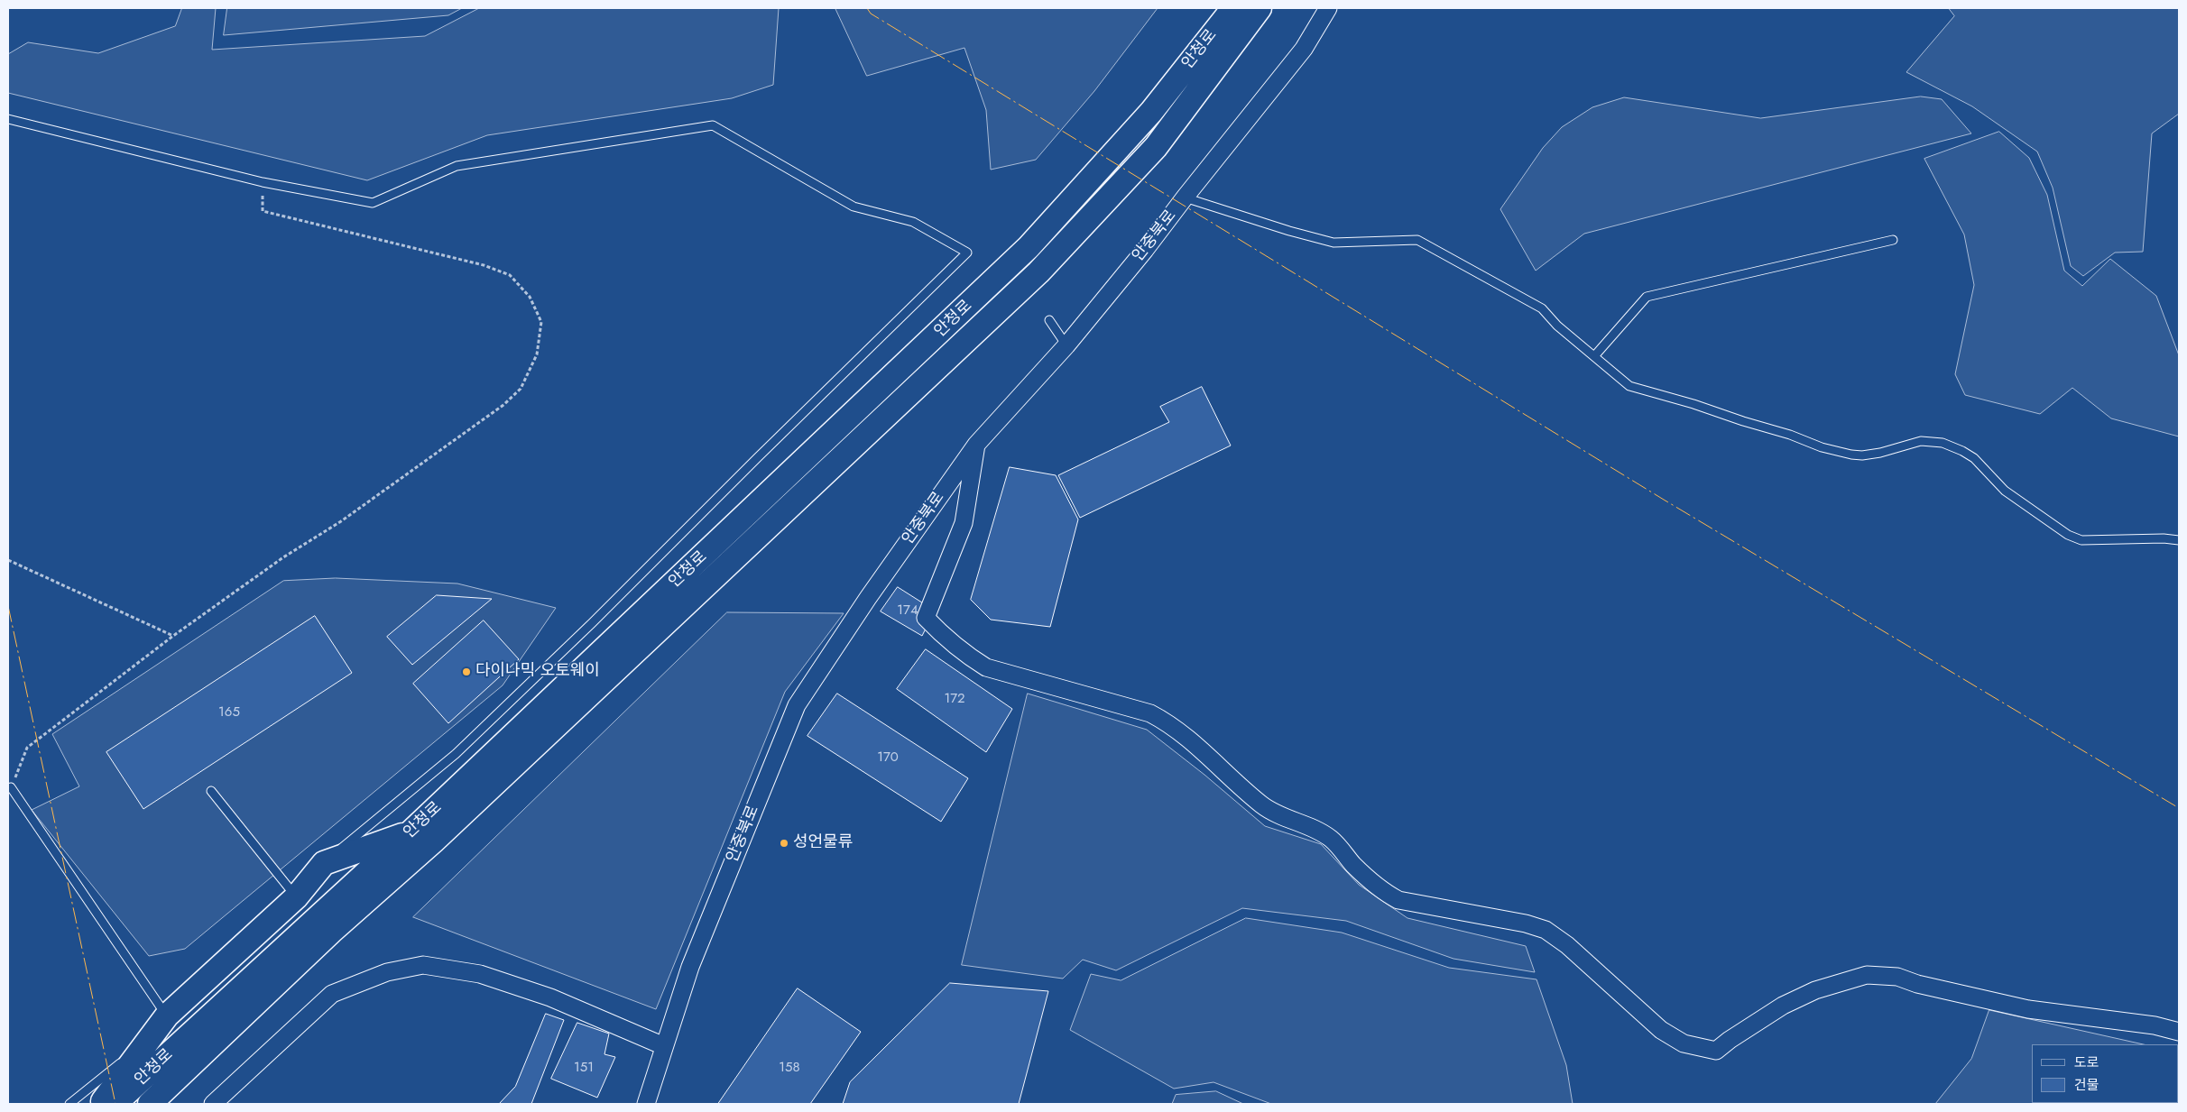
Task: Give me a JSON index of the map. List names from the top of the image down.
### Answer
{
  "streets": {
    "street": ["안청로", "안중북로"]
  },
  "places": ["다이나믹 오토웨이", "성언물류"],
  "house_numbers": [
    "174",
    "172",
    "165",
    "170",
    "151",
    "158"
  ],
  "legend": ["도로", "건물"]
}
